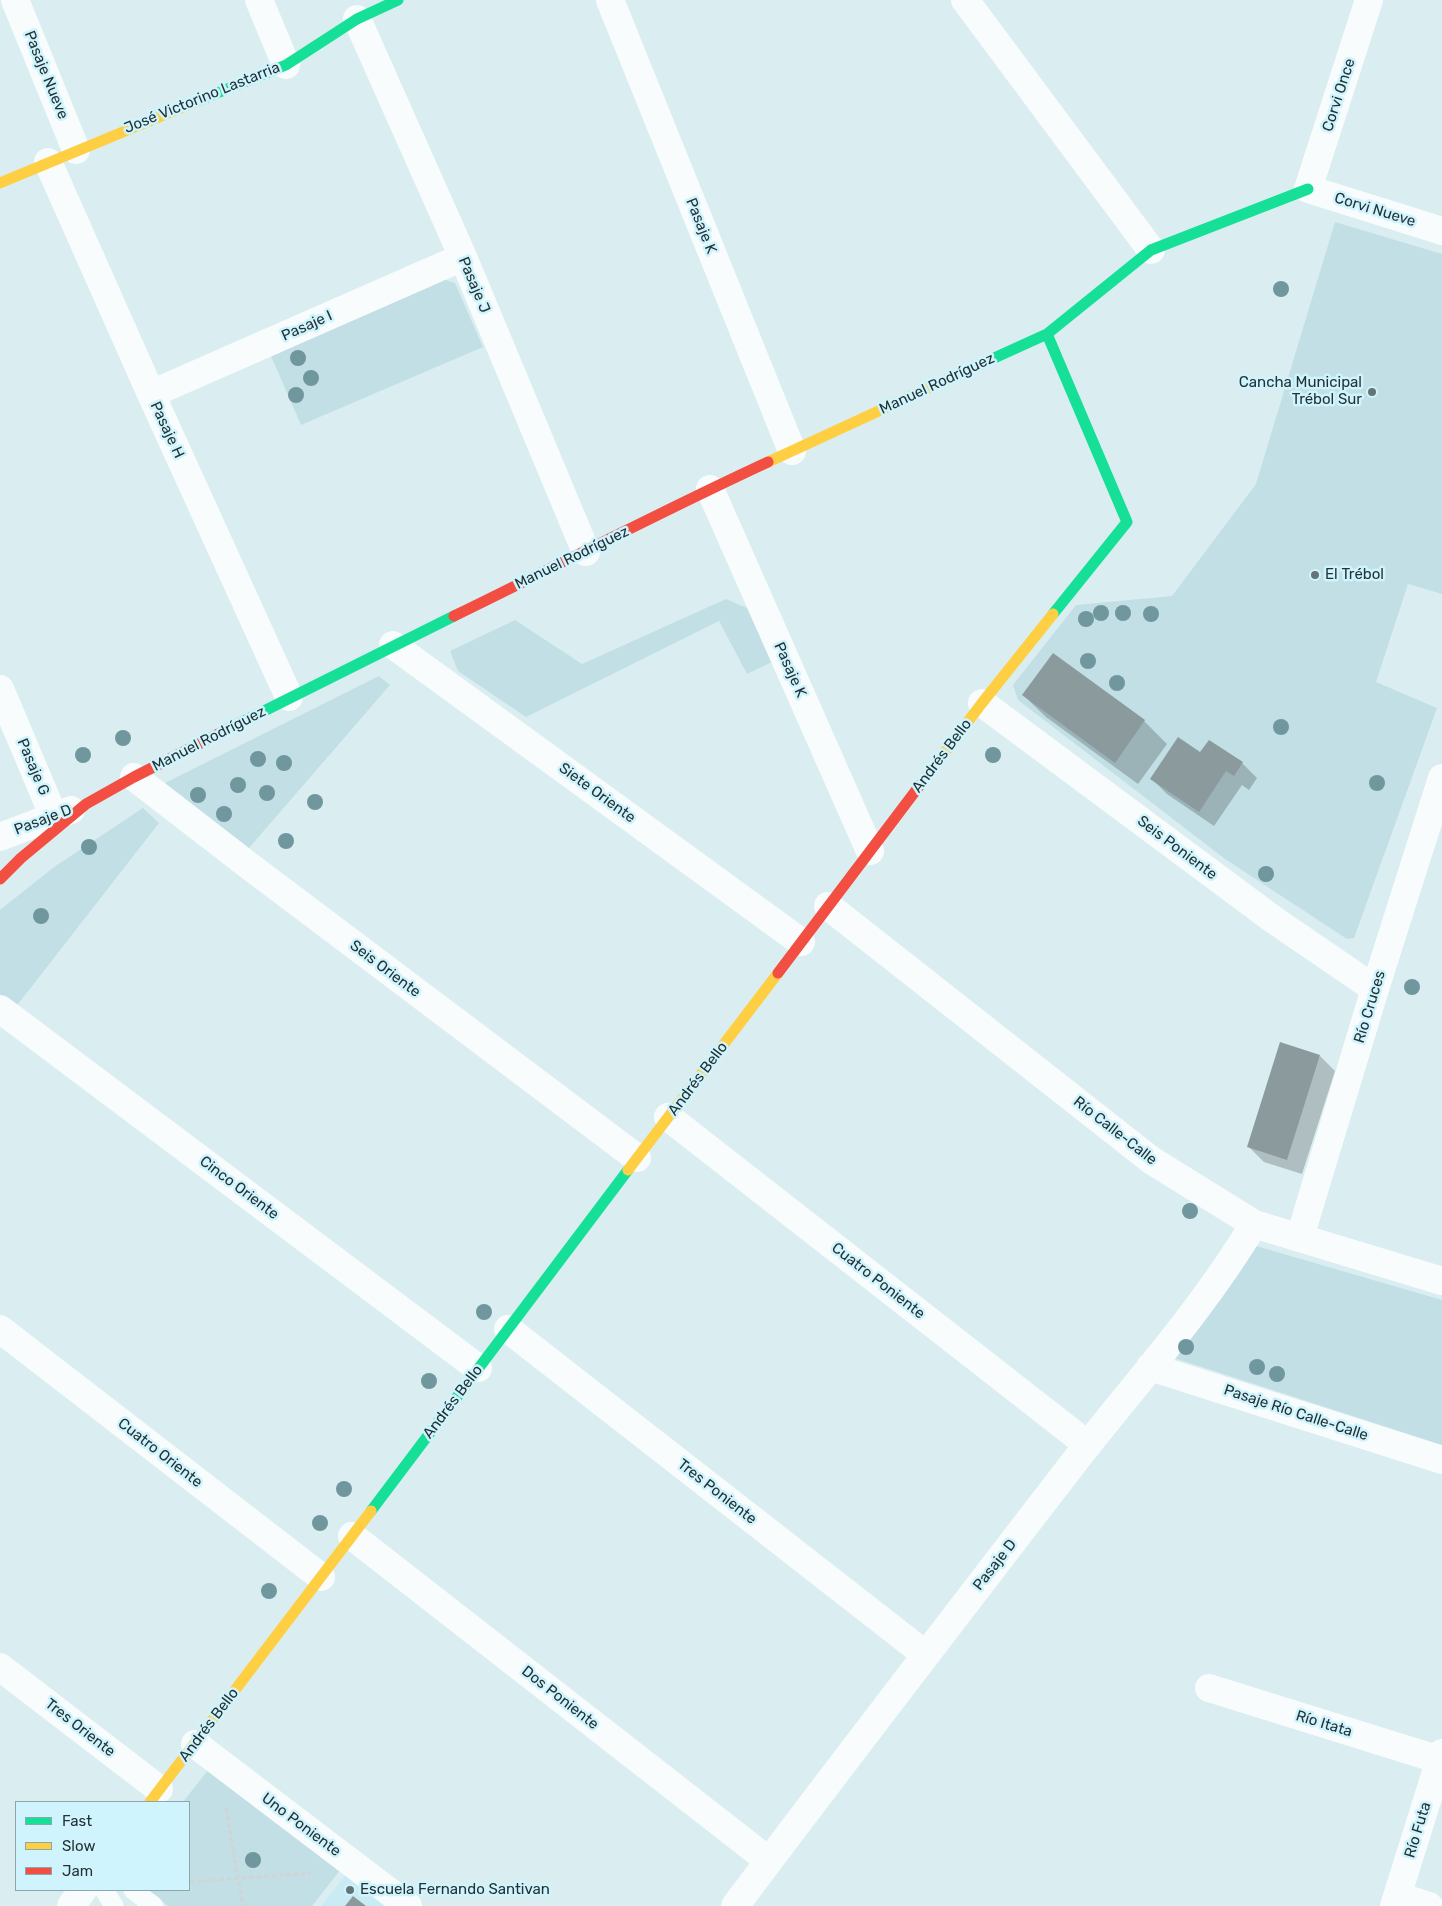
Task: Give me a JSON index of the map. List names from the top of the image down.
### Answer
{
  "streets": {
    "street": [
      "Pasaje Nueve",
      "Corvi Once",
      "José Victorino Lastarria",
      "Corvi Nueve",
      "Pasaje K",
      "Pasaje J",
      "Pasaje I",
      "Manuel Rodríguez",
      "Pasaje H",
      "Andrés Bello",
      "Pasaje G",
      "Siete Oriente",
      "Pasaje D",
      "Seis Poniente",
      "Seis Oriente",
      "Río Cruces",
      "Río Calle-Calle",
      "Cinco Oriente",
      "Cuatro Poniente",
      "Pasaje Río Calle-Calle",
      "Cuatro Oriente",
      "Tres Poniente",
      "Dos Poniente",
      "Río Itata",
      "Tres Oriente",
      "Uno Poniente",
      "Río Futa"
    ]
  },
  "crossings": [
    ["Pasaje Nueve", "José Victorino Lastarria"],
    ["Corvi Once", "Corvi Nueve"],
    ["Corvi Once", "Manuel Rodríguez"],
    ["José Victorino Lastarria", "Pasaje J"],
    ["José Victorino Lastarria", "Pasaje H"],
    ["Corvi Nueve", "Manuel Rodríguez"],
    ["Pasaje K", "Manuel Rodríguez"],
    ["Pasaje K", "Andrés Bello"],
    ["Pasaje J", "Pasaje I"],
    ["Pasaje J", "Manuel Rodríguez"],
    ["Pasaje I", "Pasaje H"],
    ["Manuel Rodríguez", "Pasaje H"],
    ["Manuel Rodríguez", "Andrés Bello"],
    ["Manuel Rodríguez", "Siete Oriente"],
    ["Manuel Rodríguez", "Pasaje D"],
    ["Manuel Rodríguez", "Seis Oriente"],
    ["Andrés Bello", "Siete Oriente"],
    ["Andrés Bello", "Seis Poniente"],
    ["Andrés Bello", "Seis Oriente"],
    ["Andrés Bello", "Río Calle-Calle"],
    ["Andrés Bello", "Cinco Oriente"],
    ["Andrés Bello", "Cuatro Poniente"],
    ["Andrés Bello", "Cuatro Oriente"],
    ["Andrés Bello", "Tres Poniente"],
    ["Andrés Bello", "Dos Poniente"],
    ["Andrés Bello", "Tres Oriente"],
    ["Andrés Bello", "Uno Poniente"],
    ["Pasaje G", "Pasaje D"],
    ["Pasaje D", "Río Calle-Calle"],
    ["Pasaje D", "Cuatro Poniente"],
    ["Pasaje D", "Pasaje Río Calle-Calle"],
    ["Pasaje D", "Tres Poniente"],
    ["Pasaje D", "Dos Poniente"],
    ["Seis Poniente", "Río Cruces"],
    ["Río Cruces", "Río Calle-Calle"],
    ["Río Itata", "Río Futa"]
  ],
  "places": ["Cancha Municipal Trébol Sur", "El Trébol", "Escuela Fernando Santivan"],
  "legend": ["Fast", "Slow", "Jam"]
}
